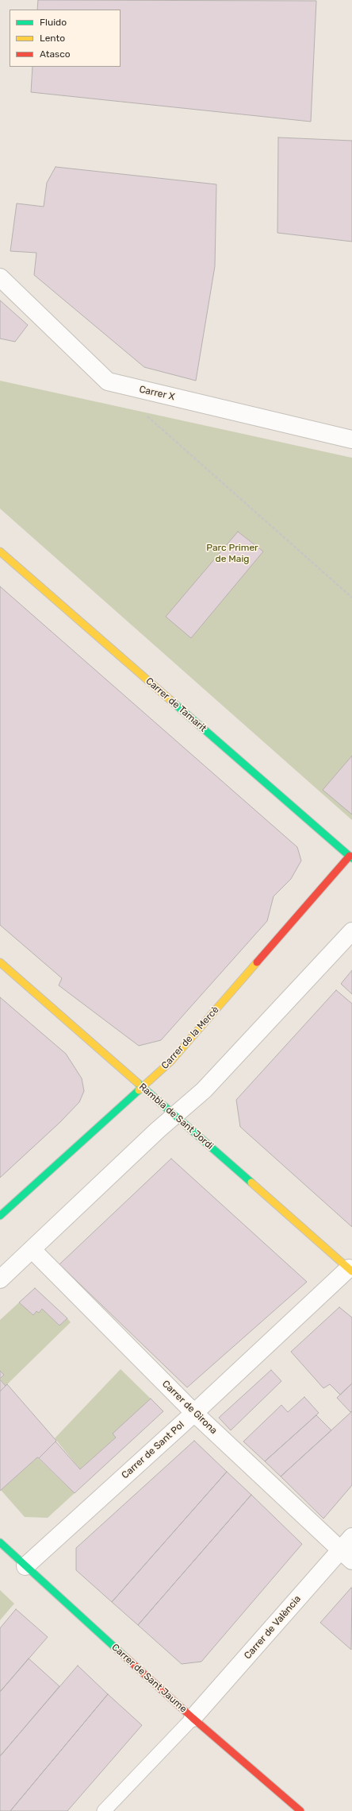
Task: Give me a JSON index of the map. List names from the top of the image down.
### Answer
{
  "streets": {
    "street": [
      "Carrer X",
      "Carrer de Tamarit",
      "Carrer de la Mercè",
      "Rambla de Sant Jordi",
      "Carrer de Girona",
      "Carrer de Sant Pol",
      "Carrer de València",
      "Carrer de Sant Jaume"
    ]
  },
  "crossings": [
    ["Carrer de Tamarit", "Carrer de la Mercè"],
    ["Carrer de la Mercè", "Rambla de Sant Jordi"],
    ["Rambla de Sant Jordi", "Carrer de Sant Pol"],
    ["Carrer de Girona", "Carrer de Sant Pol"],
    ["Carrer de Girona", "Carrer de València"],
    ["Carrer de Sant Pol", "Carrer de Sant Jaume"],
    ["Carrer de València", "Carrer de Sant Jaume"]
  ],
  "parks": ["Parc Primer de Maig"],
  "legend": ["Fluido", "Lento", "Atasco"]
}
